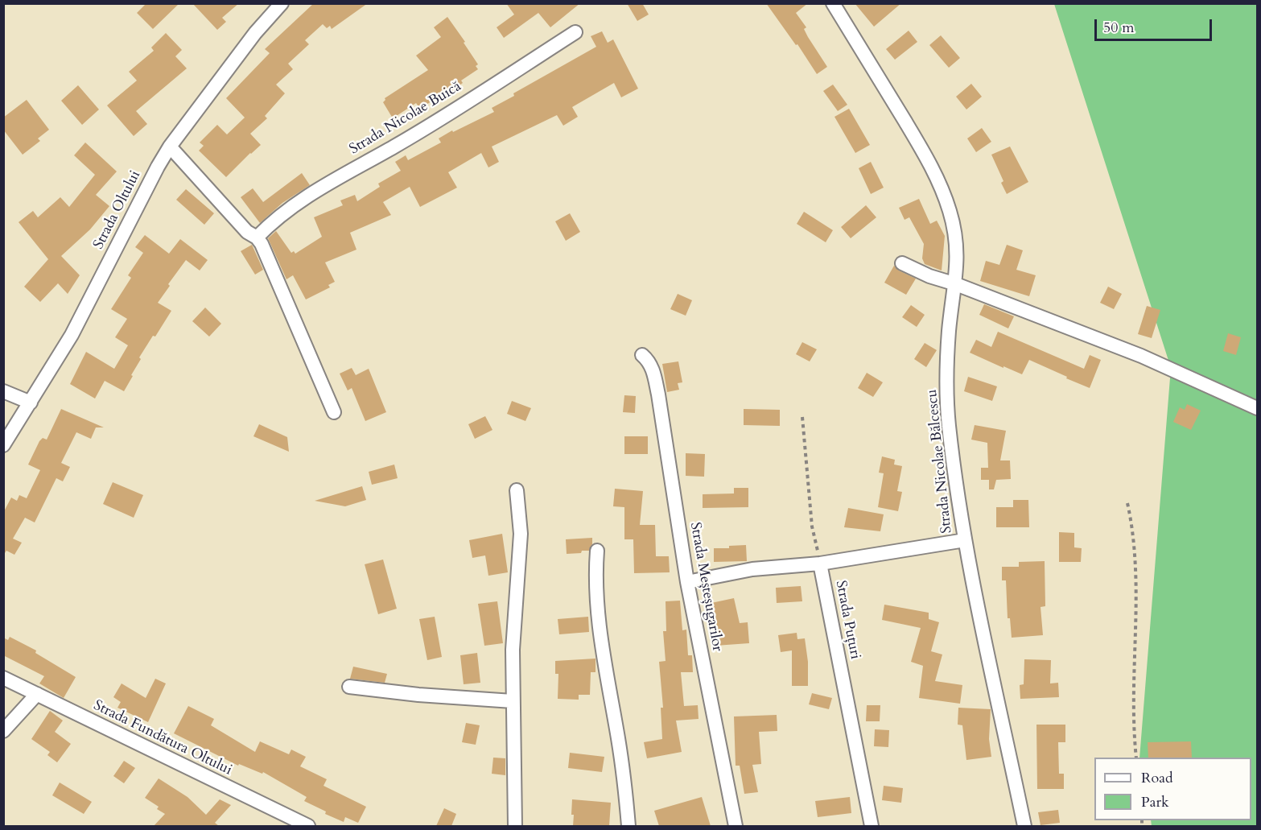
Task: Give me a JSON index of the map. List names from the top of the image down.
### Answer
{
  "streets": {
    "street": [
      "Strada Nicolae Buică",
      "Strada Oltului",
      "Strada Nicolae Bălcescu",
      "Strada Meșteșugarilor",
      "Strada Puțuri",
      "Strada Fundătura Oltului"
    ]
  },
  "legend": ["Road", "Park"],
  "scale_bar": "50 m"
}
